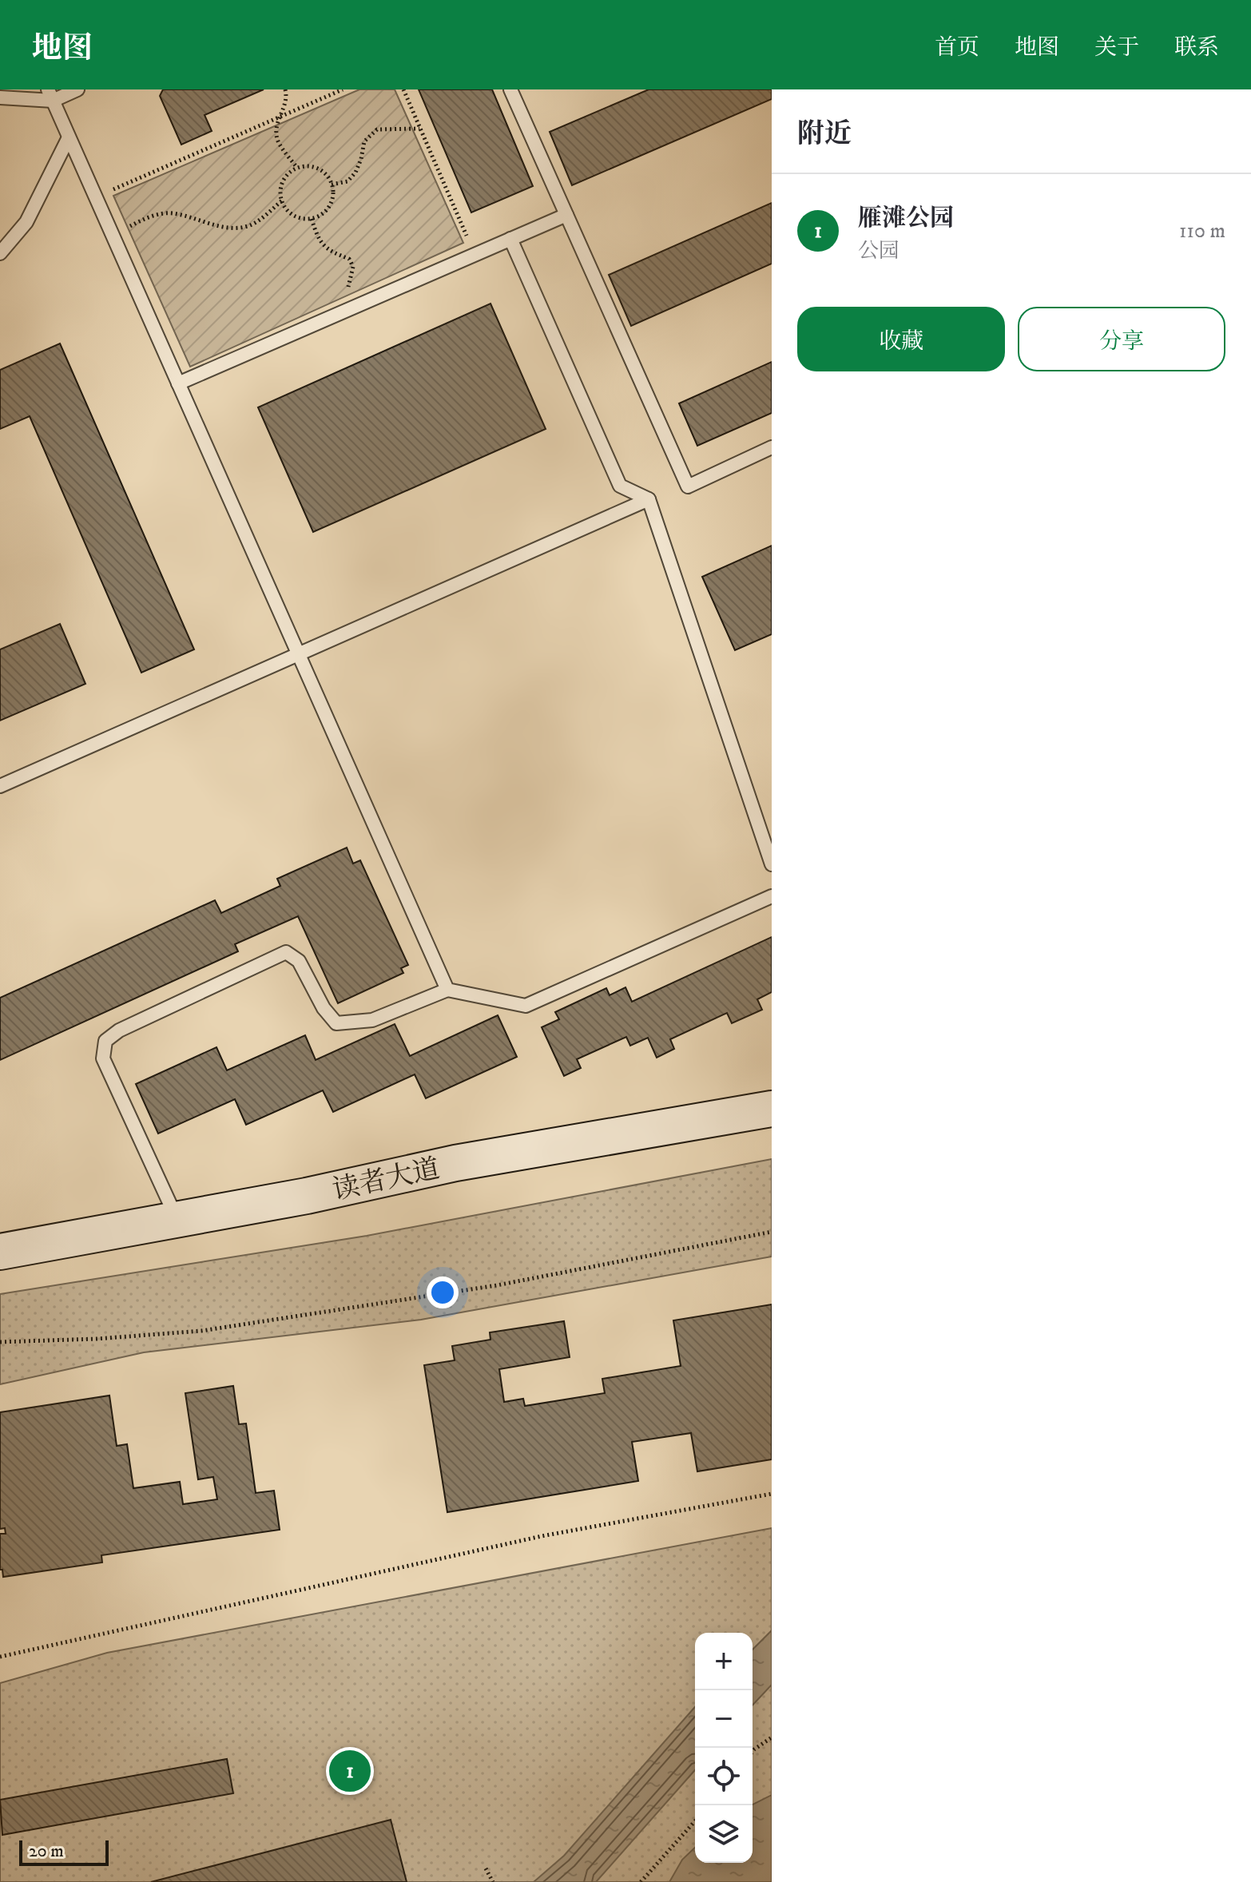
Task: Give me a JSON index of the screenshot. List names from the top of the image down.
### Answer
{
  "streets": {
    "main road": ["读者大道"]
  },
  "scale_bar": "20 m",
  "page": {
    "header": "地图",
    "nav": [
      "首页",
      "地图",
      "关于",
      "联系"
    ],
    "heading": "附近",
    "list": [
      {
        "mark": "1",
        "name": "雁滩公园",
        "note": "公园",
        "value": "110 m"
      }
    ],
    "buttons": ["收藏", "分享"],
    "map_buttons": ["+", "−"],
    "pins": "1",
    "scale": "20 m"
  }
}
